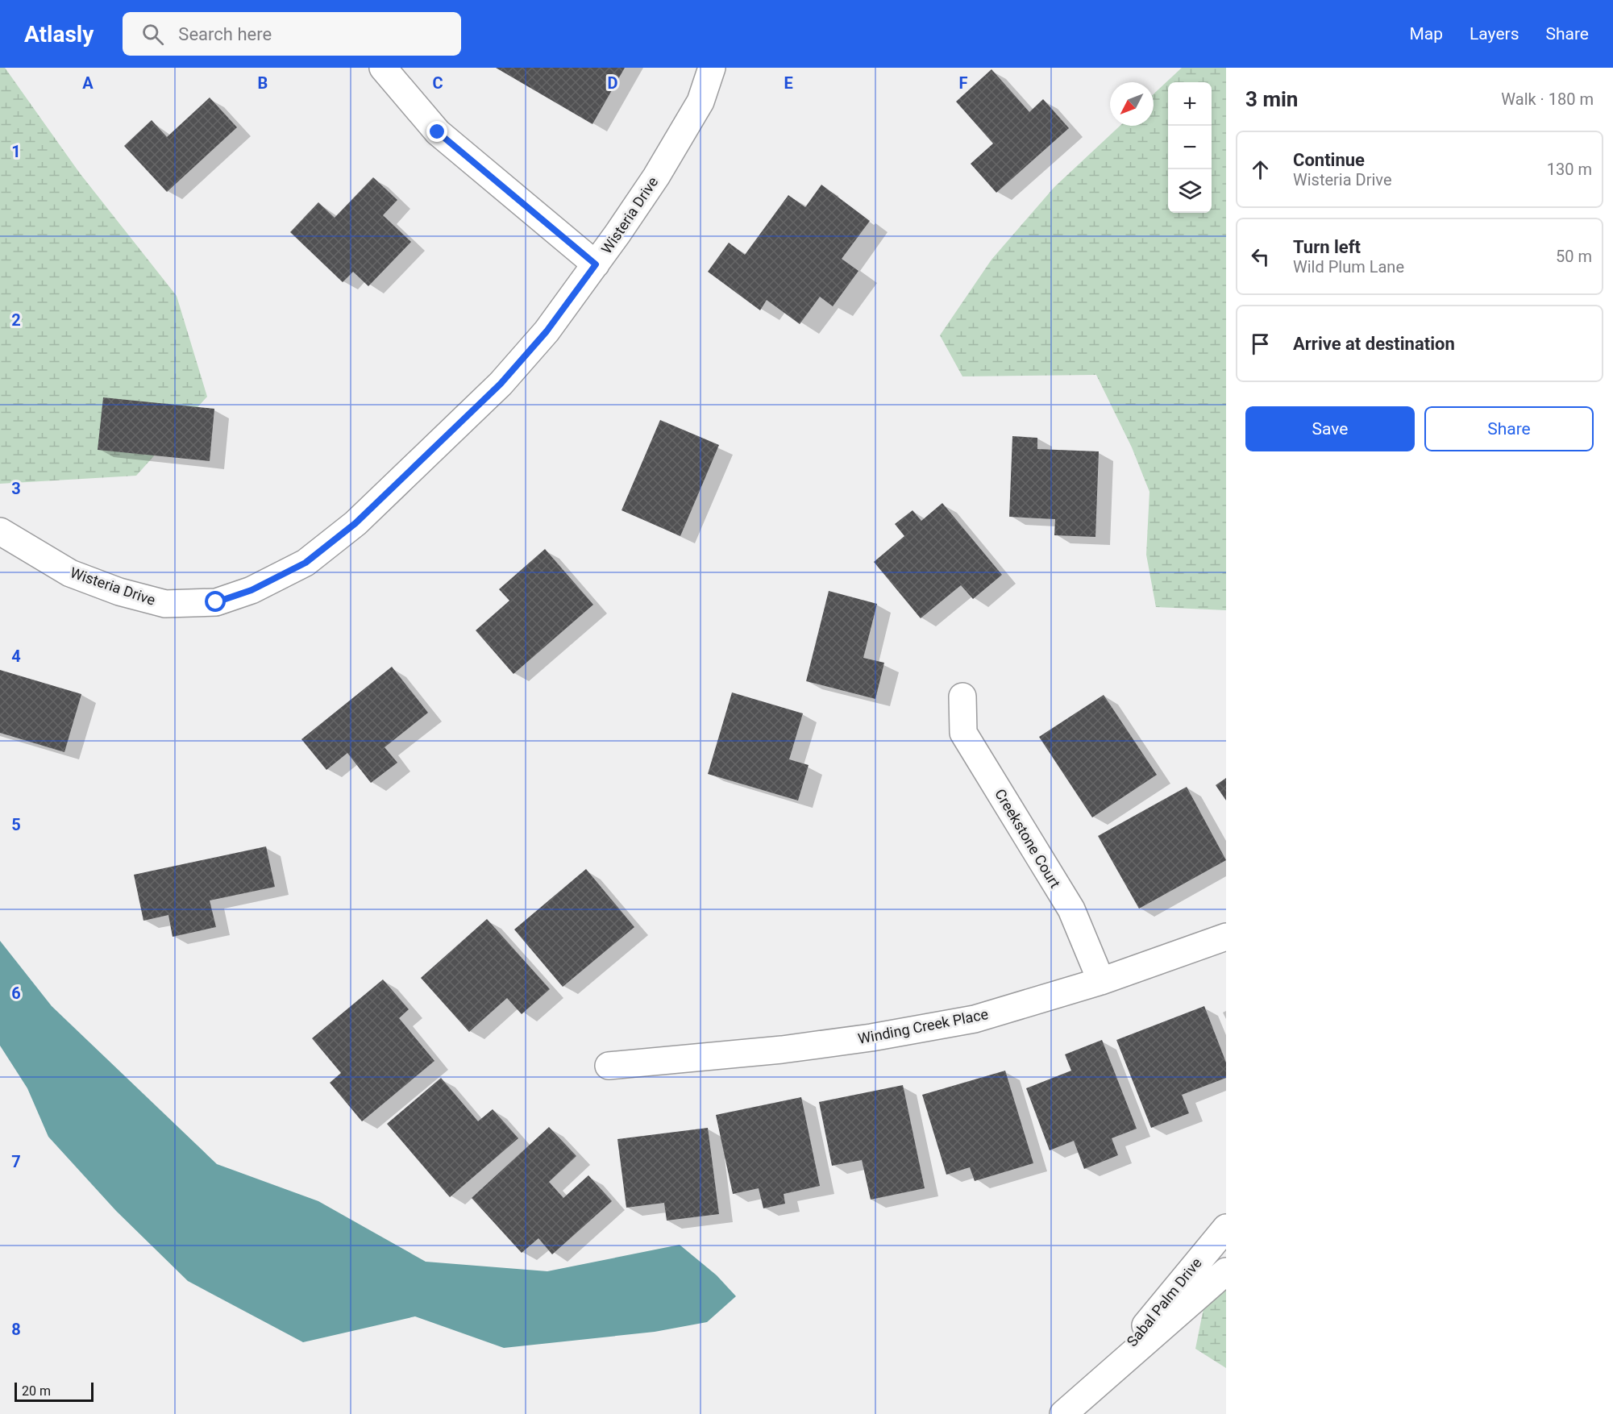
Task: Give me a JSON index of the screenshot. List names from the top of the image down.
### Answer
{
  "streets": {
    "street": [
      "Wisteria Drive",
      "Creekstone Court",
      "Winding Creek Place",
      "Sabal Palm Drive"
    ]
  },
  "crossings": [
    ["Creekstone Court", "Winding Creek Place"]
  ],
  "scale_bar": "20 m",
  "north": "bottom left",
  "page": {
    "header": "Atlasly",
    "search": "Search here",
    "nav": ["Map", "Layers", "Share"],
    "heading": ["3 min", "Walk · 180 m"],
    "map_buttons": ["+", "−"],
    "list": [
      ["Continue", "Wisteria Drive", "130 m"],
      ["Turn left", "Wild Plum Lane", "50 m"],
      "Arrive at destination"
    ],
    "buttons": ["Save", "Share"],
    "scale": "20 m"
  },
  "grid": {
    "columns": [
      "A",
      "B",
      "C",
      "D",
      "E",
      "F"
    ],
    "rows": [
      "1",
      "2",
      "3",
      "4",
      "5",
      "6",
      "7",
      "8"
    ]
  }
}
